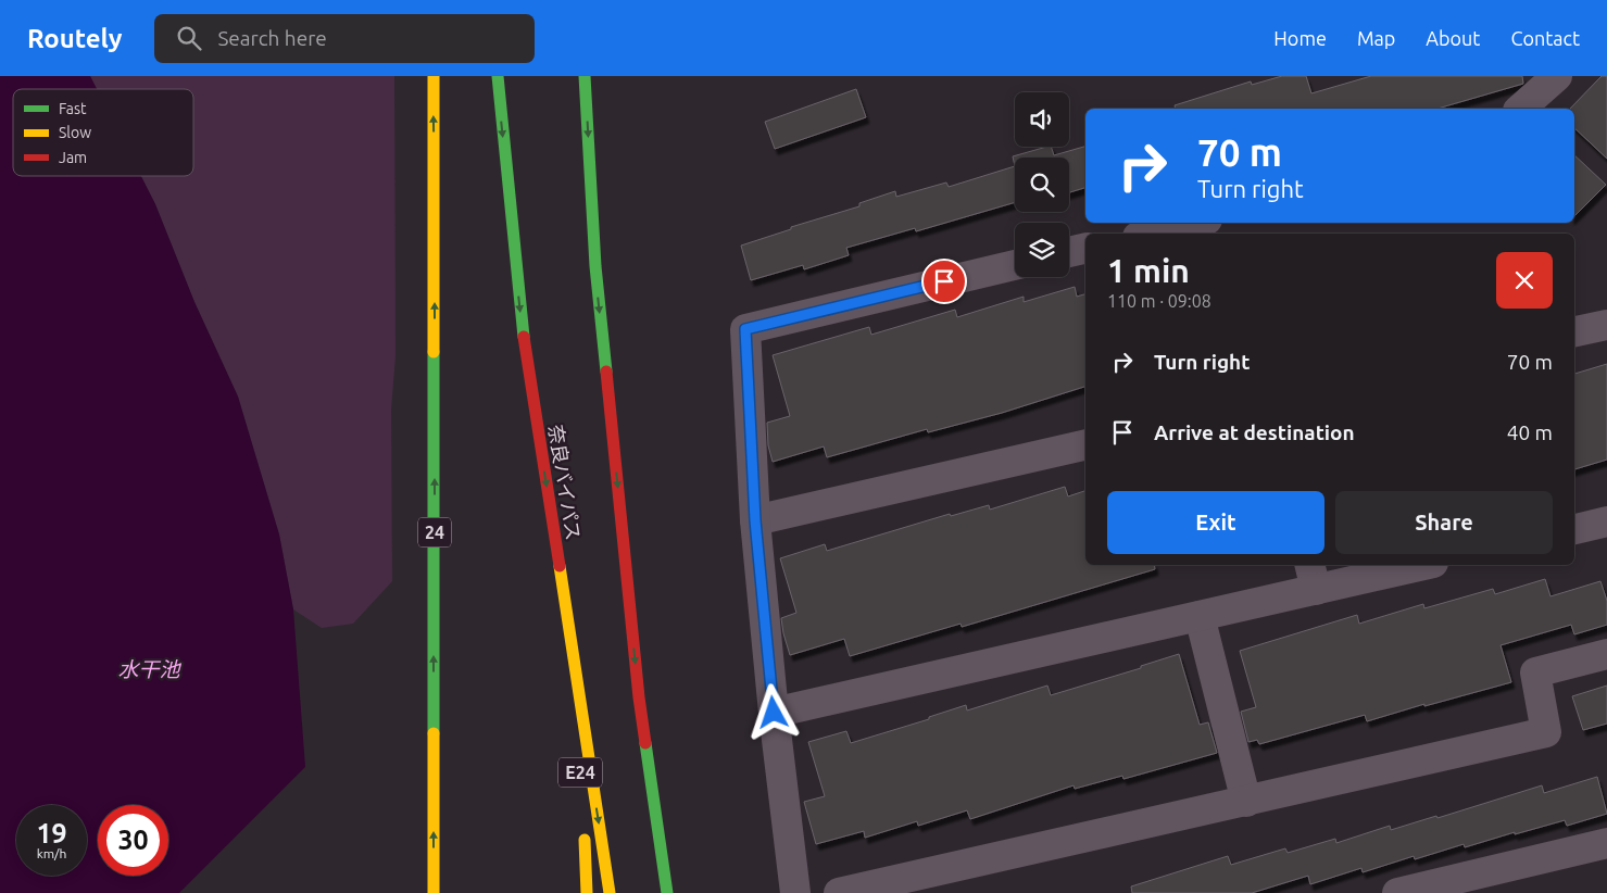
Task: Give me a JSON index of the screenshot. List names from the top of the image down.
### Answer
{
  "streets": {
    "main road": ["奈良バイパス", "24", "E24"]
  },
  "crossings": [
    ["奈良バイパス", "E24"]
  ],
  "water": ["水干池"],
  "legend": ["Fast", "Slow", "Jam"],
  "page": {
    "header": "Routely",
    "search": "Search here",
    "nav": [
      "Home",
      "Map",
      "About",
      "Contact"
    ],
    "turn": ["70 m", "Turn right"],
    "heading": ["1 min", "110 m · 09:08"],
    "list": [
      {
        "name": "Turn right",
        "value": "70 m"
      },
      {
        "name": "Arrive at destination",
        "value": "40 m"
      }
    ],
    "buttons": ["Exit", "Share"],
    "speed": "19 km/h",
    "limit": "30"
  }
}
